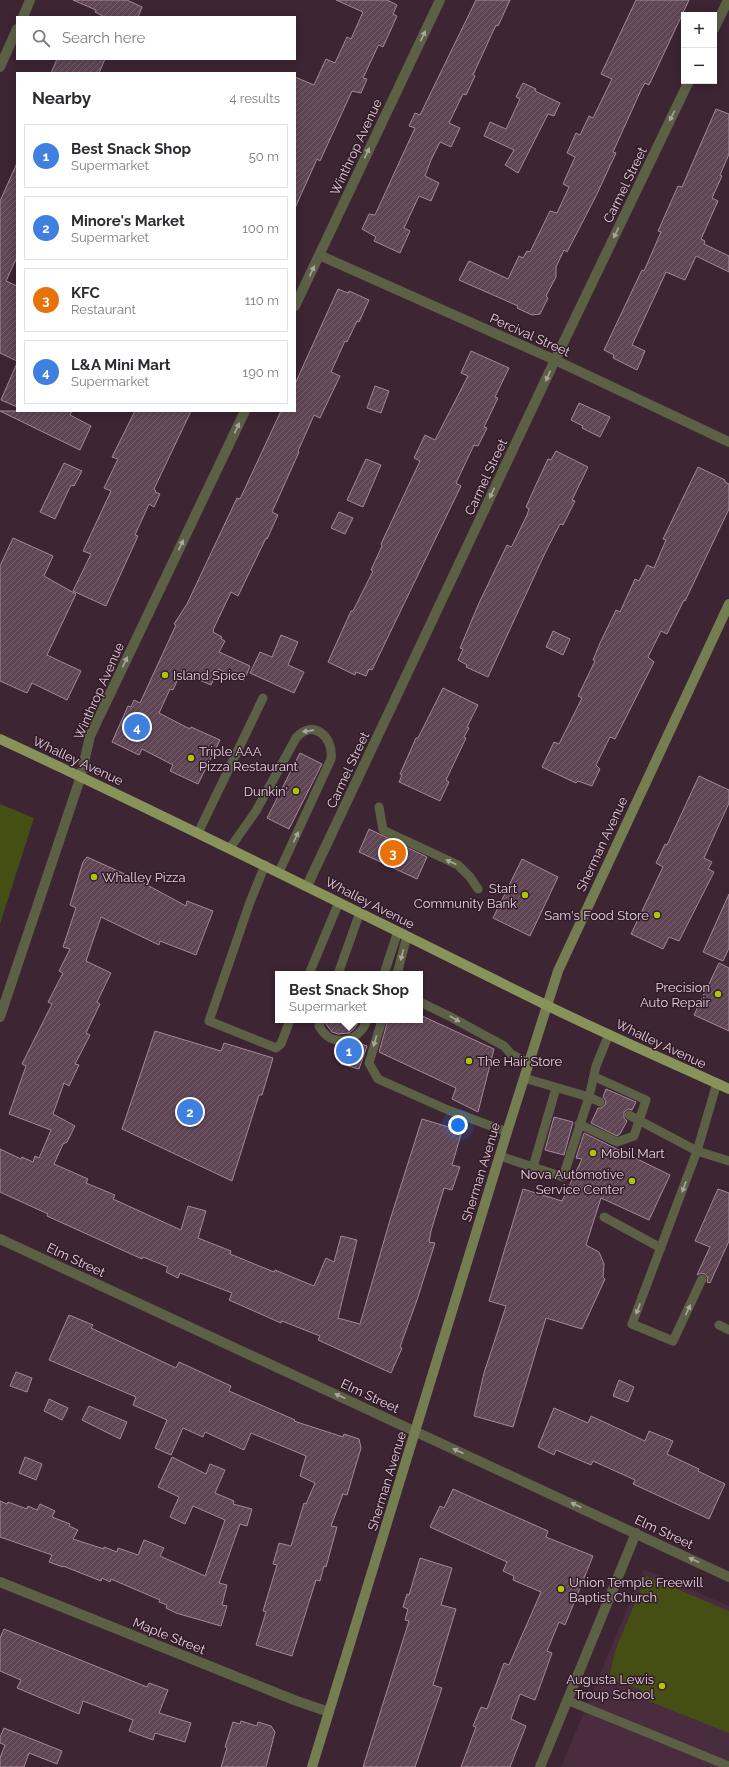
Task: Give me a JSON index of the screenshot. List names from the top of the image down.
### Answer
{
  "streets": {
    "main road": ["Whalley Avenue", "Sherman Avenue"],
    "street": [
      "Winthrop Avenue",
      "Carmel Street",
      "Percival Street",
      "Elm Street",
      "Maple Street"
    ]
  },
  "crossings": [
    ["Winthrop Avenue", "Percival Street"],
    ["Winthrop Avenue", "Whalley Avenue"],
    ["Carmel Street", "Percival Street"],
    ["Carmel Street", "Whalley Avenue"],
    ["Whalley Avenue", "Sherman Avenue"],
    ["Sherman Avenue", "Elm Street"],
    ["Sherman Avenue", "Maple Street"]
  ],
  "one_way": ["Winthrop Avenue", "Carmel Street", "Elm Street"],
  "places": [
    "Island Spice",
    "Triple AAA Pizza Restaurant",
    "Dunkin'",
    "Whalley Pizza",
    "Start Community Bank",
    "Sam's Food Store",
    "Precision Auto Repair",
    "The Hair Store",
    "Mobil Mart",
    "Nova Automotive Service Center",
    "Union Temple Freewill Baptist Church",
    "Augusta Lewis Troup School"
  ],
  "page": {
    "map_buttons": ["+", "−"],
    "search": "Search here",
    "heading": ["Nearby", "4 results"],
    "list": [
      {
        "mark": "1",
        "name": "Best Snack Shop",
        "note": "Supermarket",
        "value": "50 m"
      },
      {
        "mark": "2",
        "name": "Minore's Market",
        "note": "Supermarket",
        "value": "100 m"
      },
      {
        "mark": "3",
        "name": "KFC",
        "note": "Restaurant",
        "value": "110 m"
      },
      {
        "mark": "4",
        "name": "L&A Mini Mart",
        "note": "Supermarket",
        "value": "190 m"
      }
    ],
    "pins": [
      "4",
      "3",
      "1",
      "2"
    ],
    "popup": ["Best Snack Shop", "Supermarket"]
  }
}
